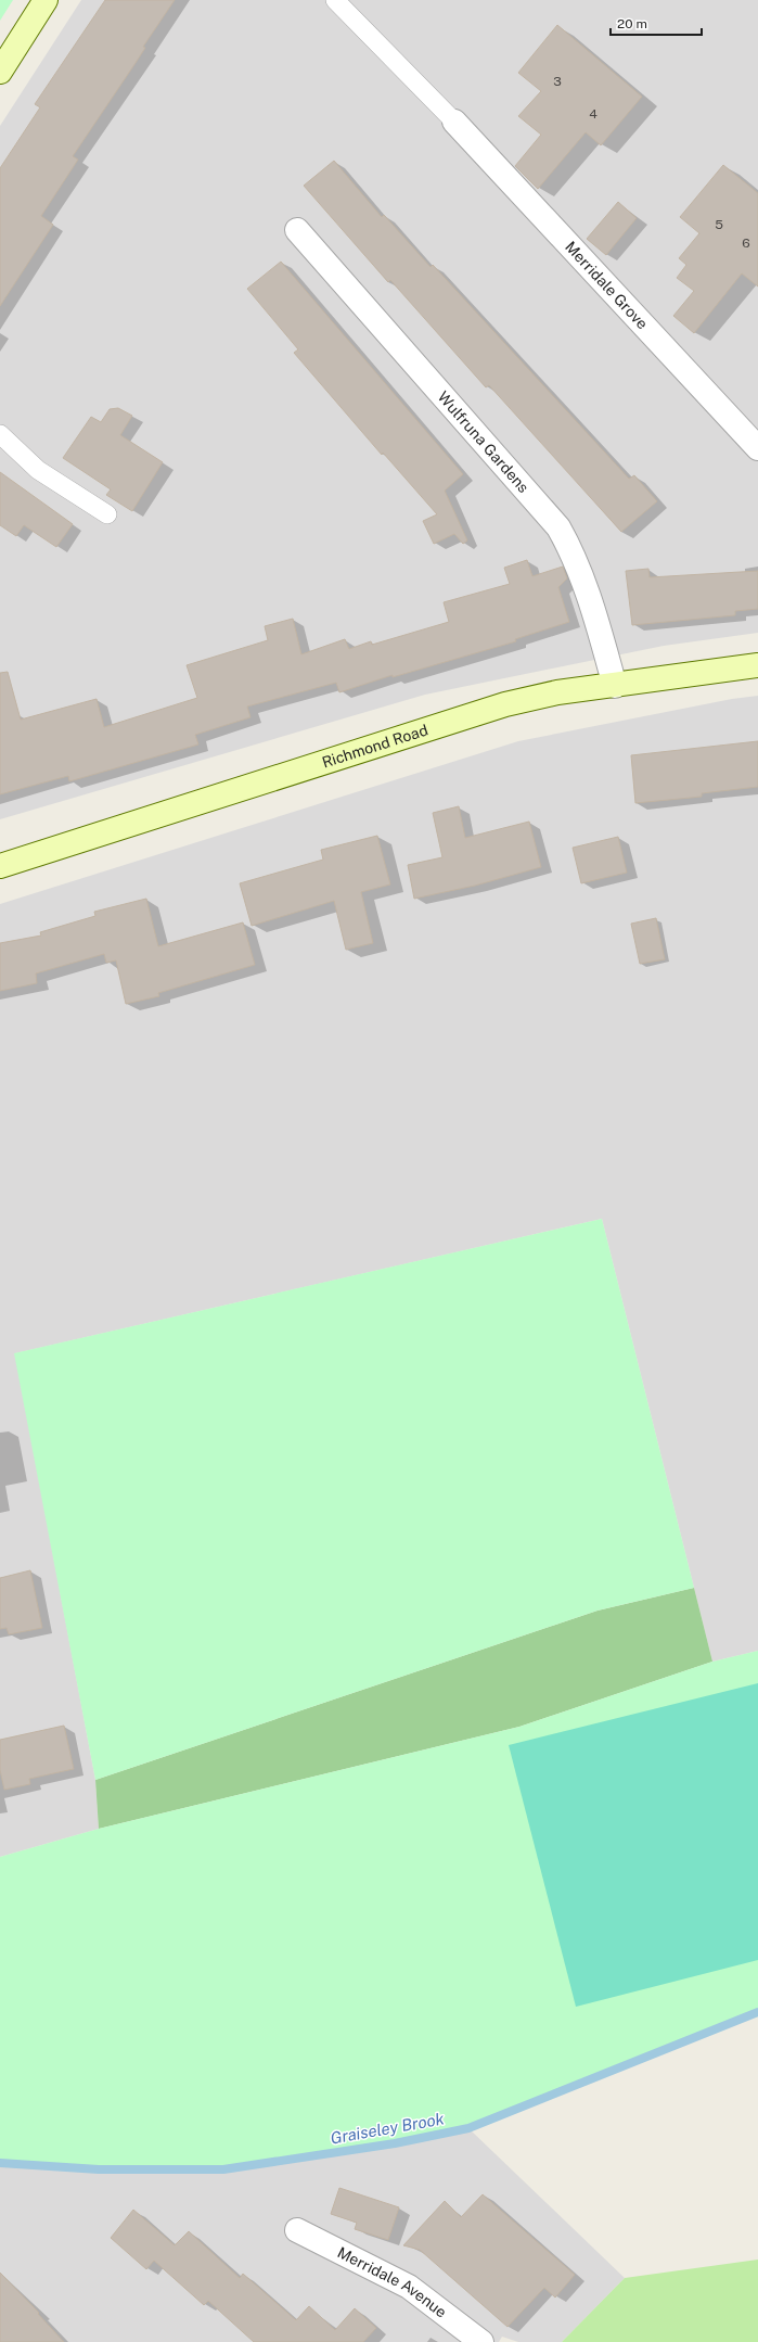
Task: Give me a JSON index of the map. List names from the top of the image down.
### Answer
{
  "streets": {
    "street": [
      "Merridale Grove",
      "Wulfruna Gardens",
      "Richmond Road",
      "Merridale Avenue"
    ]
  },
  "crossings": [
    ["Wulfruna Gardens", "Richmond Road"]
  ],
  "water": ["Graiseley Brook"],
  "house_numbers": [
    "3",
    "4",
    "5",
    "6"
  ],
  "scale_bar": "20 m"
}
